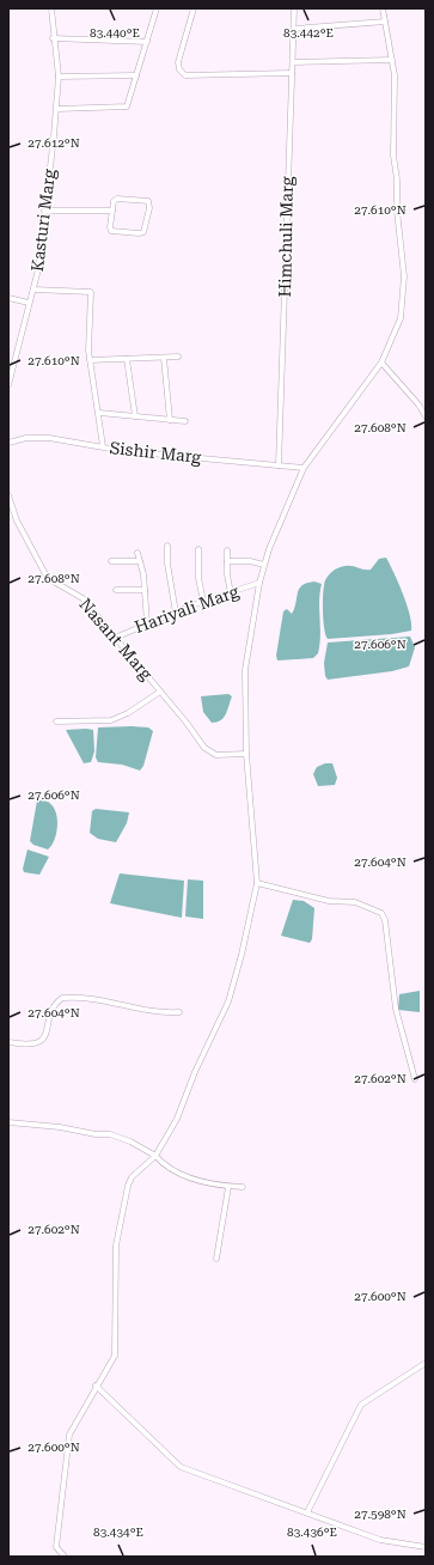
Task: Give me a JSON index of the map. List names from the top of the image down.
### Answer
{
  "streets": {
    "street": [
      "Kasturi Marg",
      "Himchuli Marg",
      "Sishir Marg",
      "Hariyali Marg",
      "Nasant Marg"
    ]
  },
  "crossings": [
    ["Himchuli Marg", "Sishir Marg"],
    ["Hariyali Marg", "Nasant Marg"]
  ],
  "coordinates": [
    "83.440°E",
    "83.442°E",
    "27.612°N",
    "27.610°N",
    "27.608°N",
    "27.606°N",
    "27.604°N",
    "27.602°N",
    "27.600°N",
    "27.598°N",
    "83.434°E",
    "83.436°E"
  ]
}
